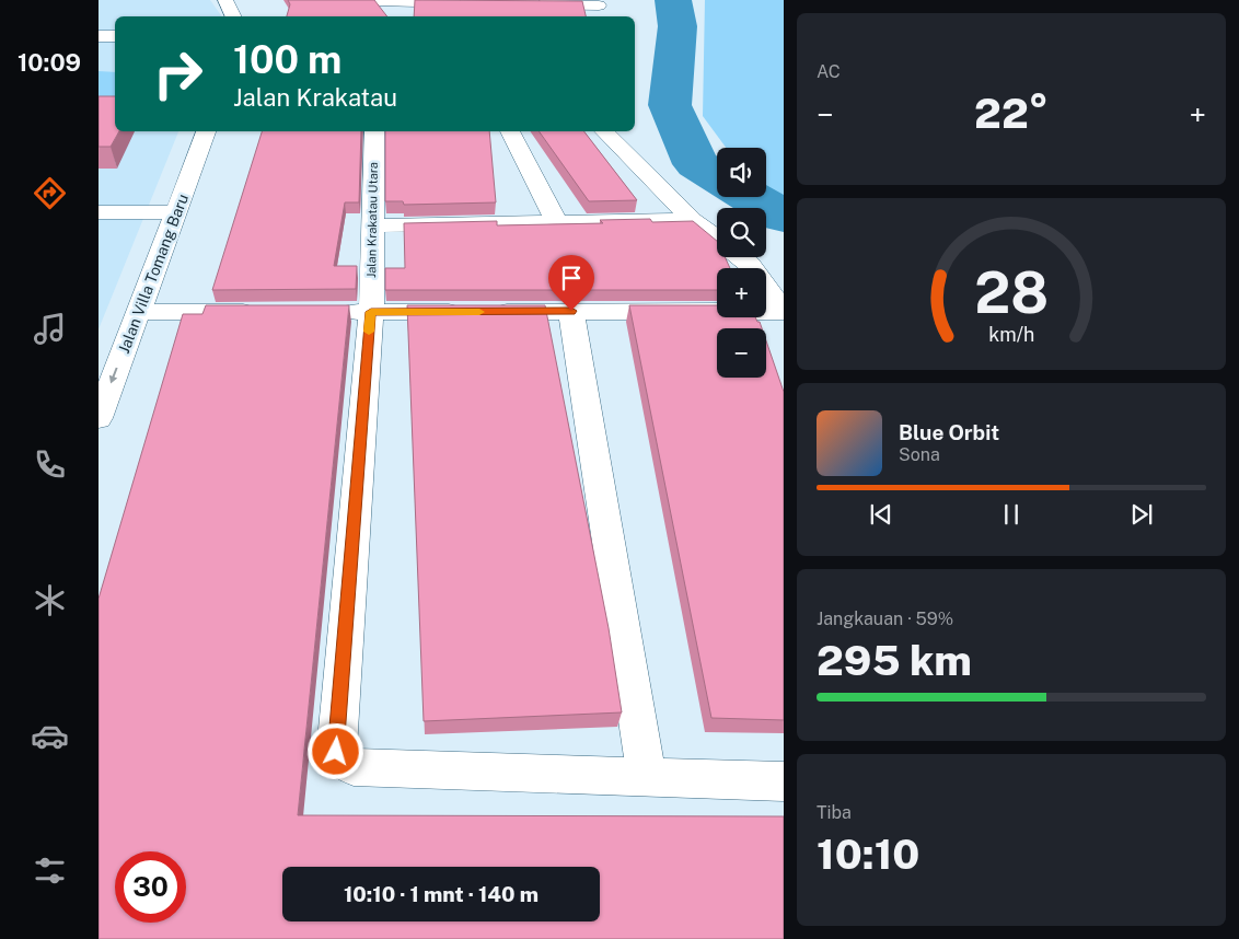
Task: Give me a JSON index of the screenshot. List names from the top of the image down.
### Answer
{
  "streets": {
    "street": ["Jalan Krakatau Utara", "Jalan Villa Tomang Baru"]
  },
  "one_way": ["Jalan Villa Tomang Baru"],
  "page": {
    "tabs": "10:09",
    "tile": [
      "AC",
      ["Jangkauan · 59%", "295 km"],
      ["Tiba", "10:10"]
    ],
    "turn": ["100 m", "Jalan Krakatau"],
    "heat": ["−", "22°", "+"],
    "map_buttons": ["+", "−"],
    "song": ["Blue Orbit", "Sona"],
    "limit": "30",
    "trip": "10:10 · 1 mnt · 140 m",
    "gauge": ["28", "km/h"]
  }
}
